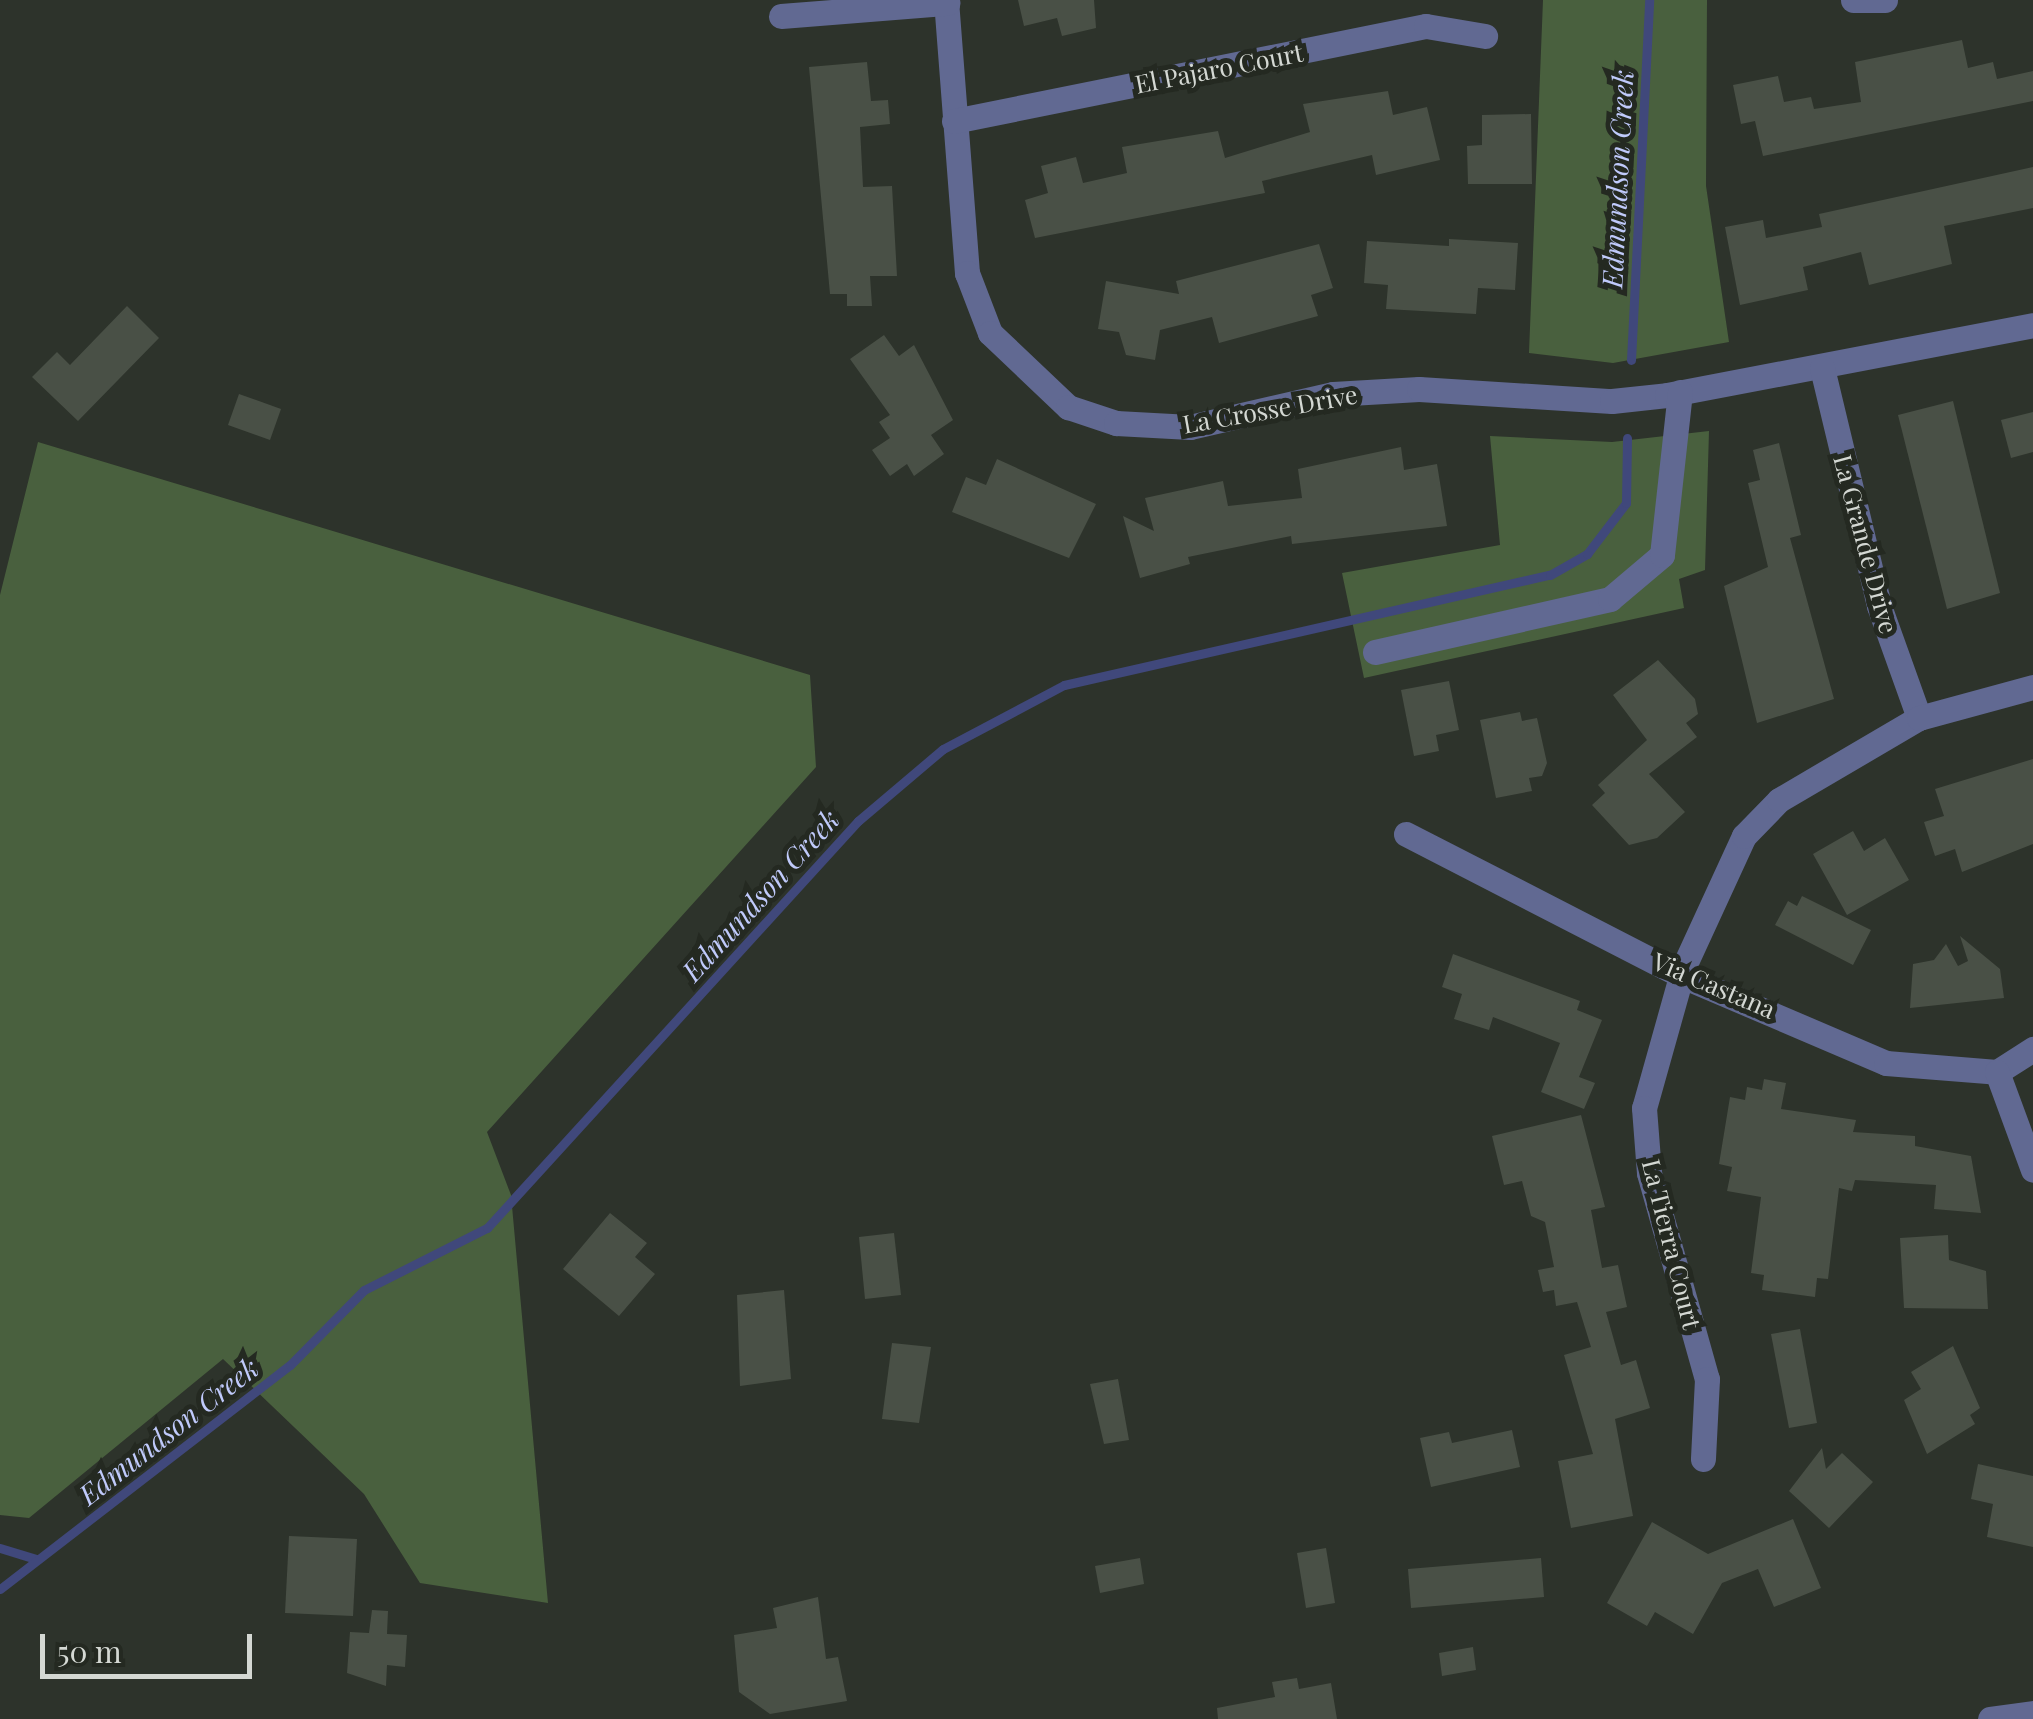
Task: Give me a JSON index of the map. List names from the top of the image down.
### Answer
{
  "streets": {
    "street": [
      "El Pajaro Court",
      "La Crosse Drive",
      "La Grande Drive",
      "Via Castana",
      "La Tierra Court"
    ]
  },
  "crossings": [
    ["El Pajaro Court", "La Crosse Drive"],
    ["La Crosse Drive", "La Grande Drive"],
    ["La Grande Drive", "La Tierra Court"],
    ["Via Castana", "La Tierra Court"]
  ],
  "water": ["Edmundson Creek"],
  "scale_bar": "50 m"
}
